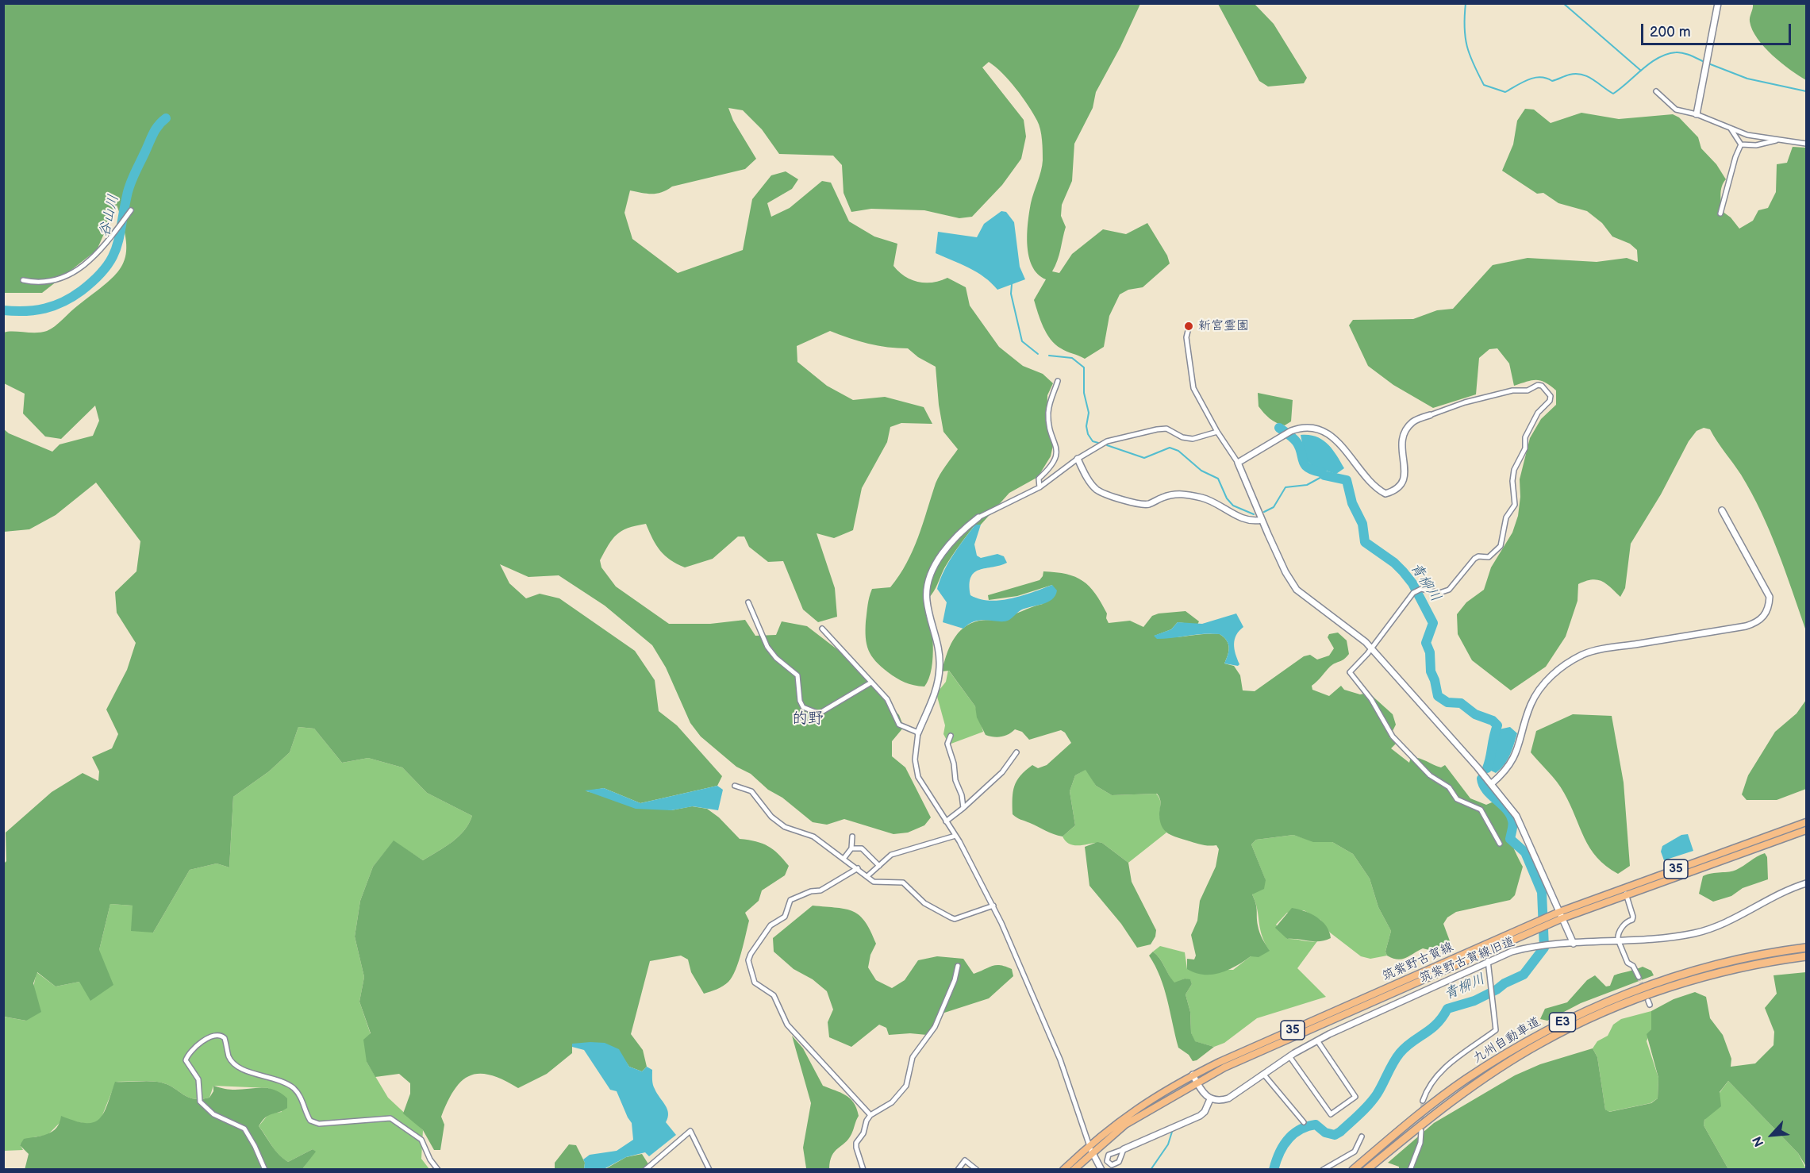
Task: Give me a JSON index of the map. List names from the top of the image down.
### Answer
{
  "streets": {
    "highway": ["E3", "九州自動車道"],
    "main road": ["35", "筑紫野古賀線"],
    "street": ["筑紫野古賀線旧道"]
  },
  "districts": ["的野"],
  "water": ["谷山川", "青柳川"],
  "places": ["新宮霊園"],
  "scale_bar": "200 m",
  "north": "bottom left"
}
